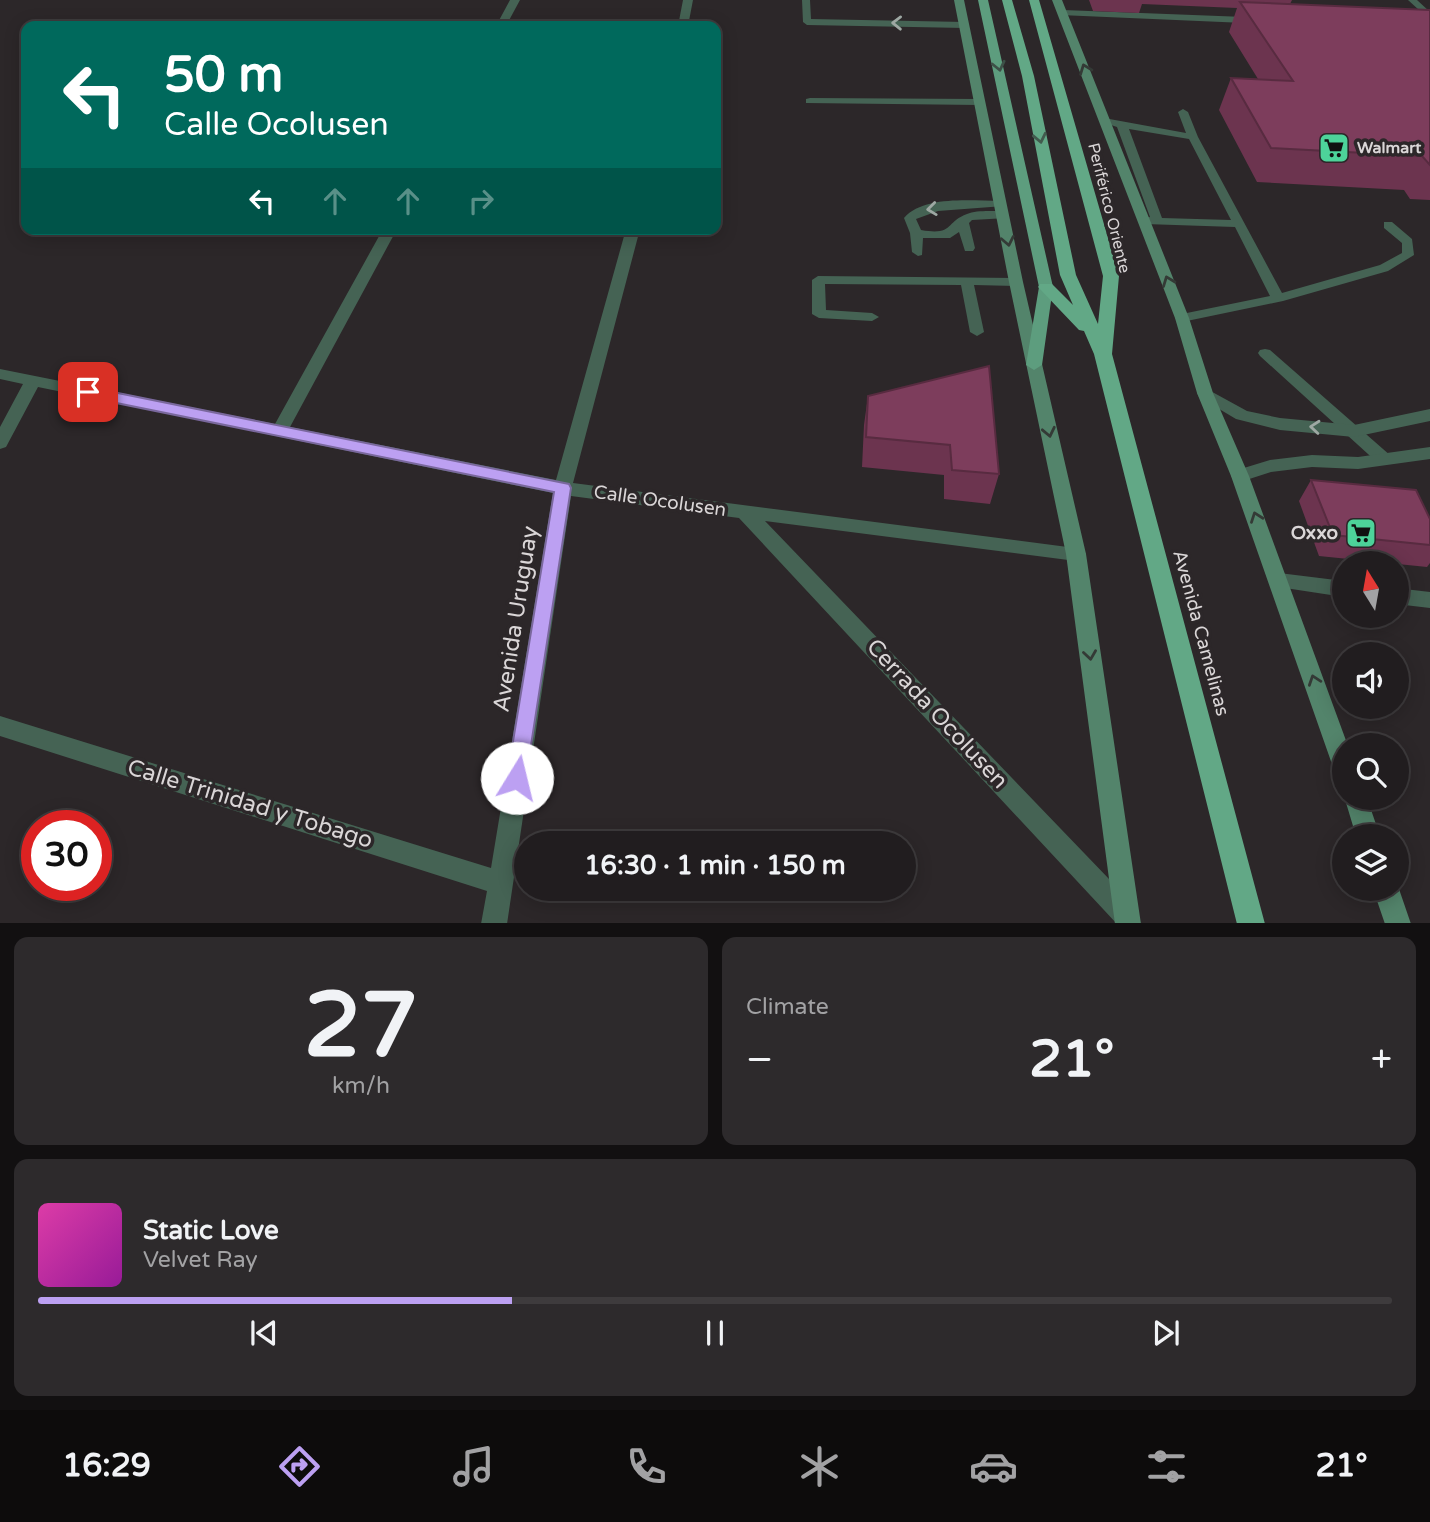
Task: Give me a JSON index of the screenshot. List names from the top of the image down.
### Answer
{
  "streets": {
    "highway": ["Periférico Oriente", "Avenida Camelinas"],
    "street": [
      "Calle Ocolusen",
      "Avenida Uruguay",
      "Cerrada Ocolusen",
      "Calle Trinidad y Tobago"
    ]
  },
  "crossings": [
    ["Periférico Oriente", "Avenida Camelinas"],
    ["Calle Ocolusen", "Avenida Uruguay"],
    ["Calle Ocolusen", "Cerrada Ocolusen"],
    ["Avenida Uruguay", "Calle Trinidad y Tobago"]
  ],
  "places": {
    "supermarket": ["Walmart", "Oxxo"]
  },
  "north": "top",
  "page": {
    "turn": ["50 m", "Calle Ocolusen"],
    "limit": "30",
    "trip": "16:30 · 1 min · 150 m",
    "tile": [
      ["27", "km/h"],
      "Climate"
    ],
    "heat": ["−", "21°", "+"],
    "song": ["Static Love", "Velvet Ray"],
    "tabs": ["16:29", "21°"]
  }
}
